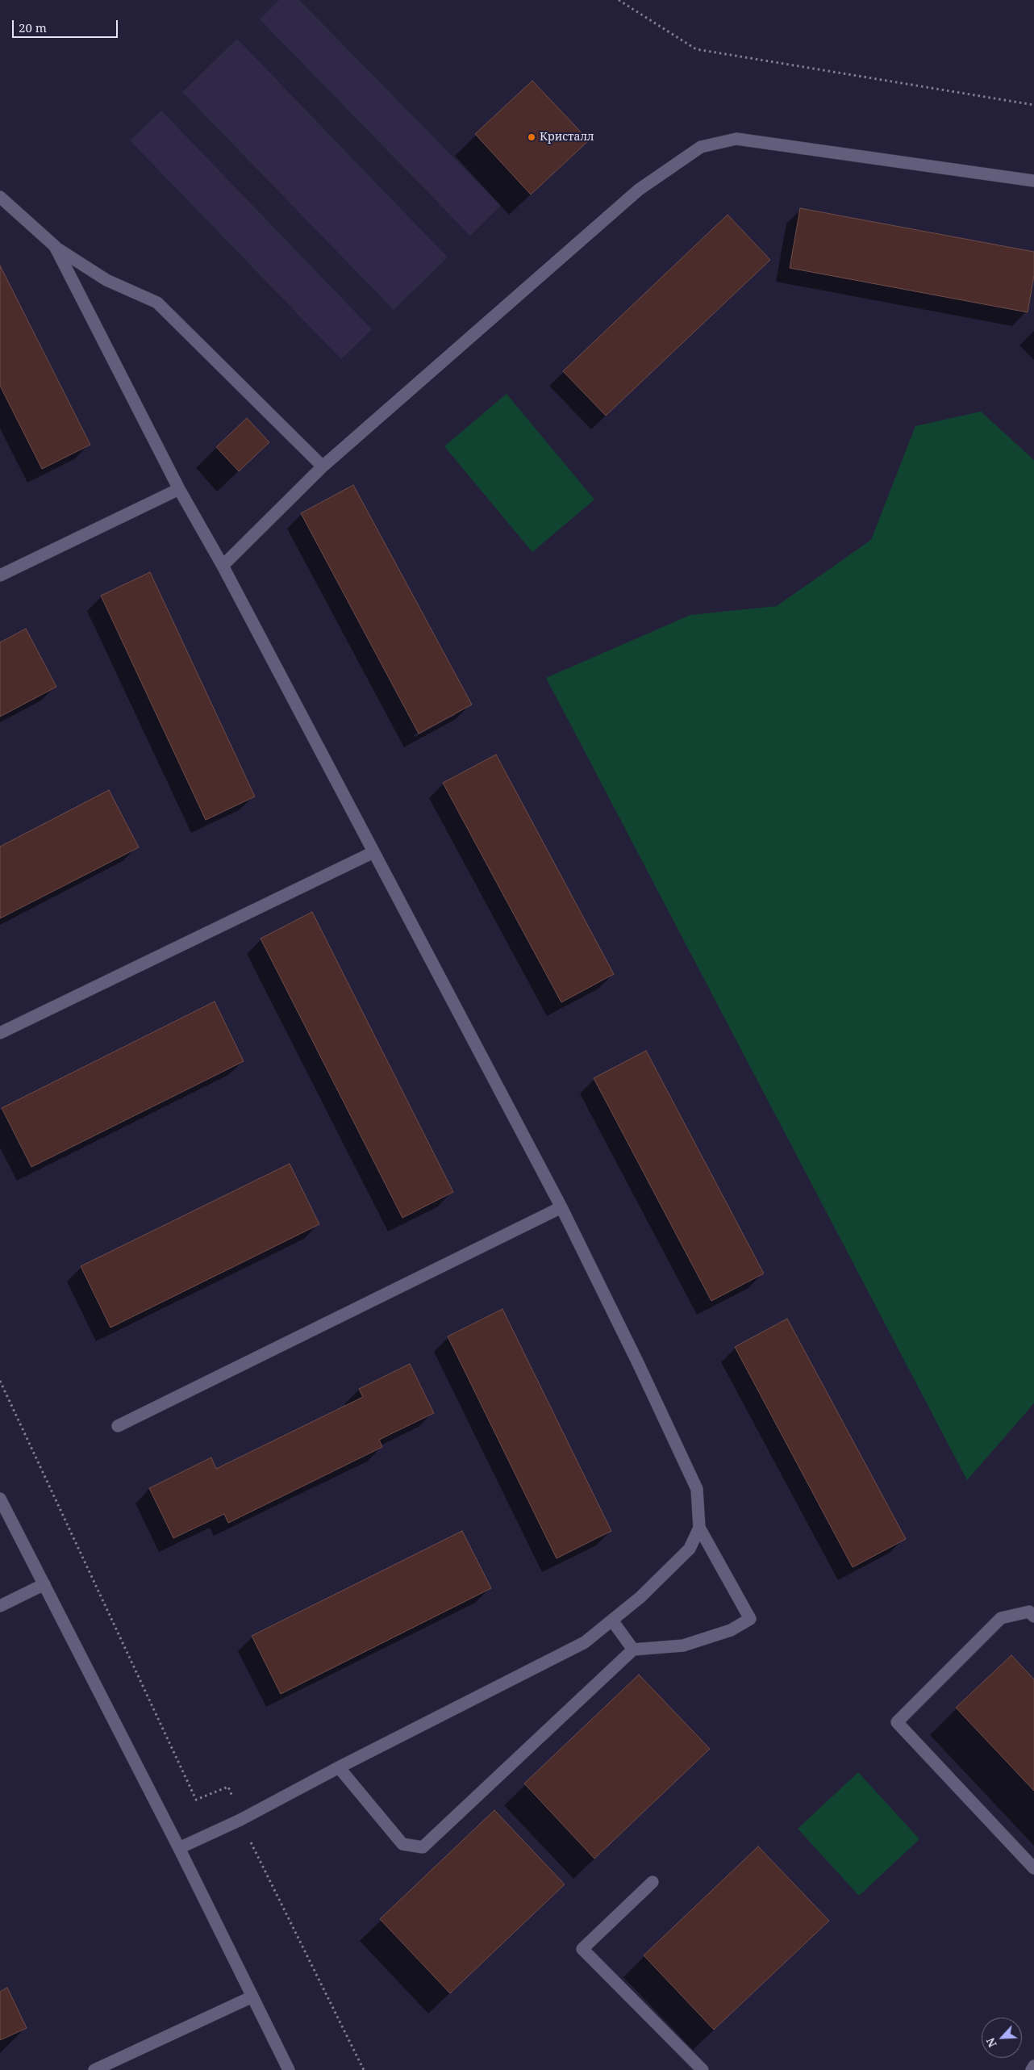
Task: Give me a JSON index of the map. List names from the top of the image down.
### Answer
{
  "places": ["Кристалл"],
  "scale_bar": "20 m",
  "north": "bottom left"
}
